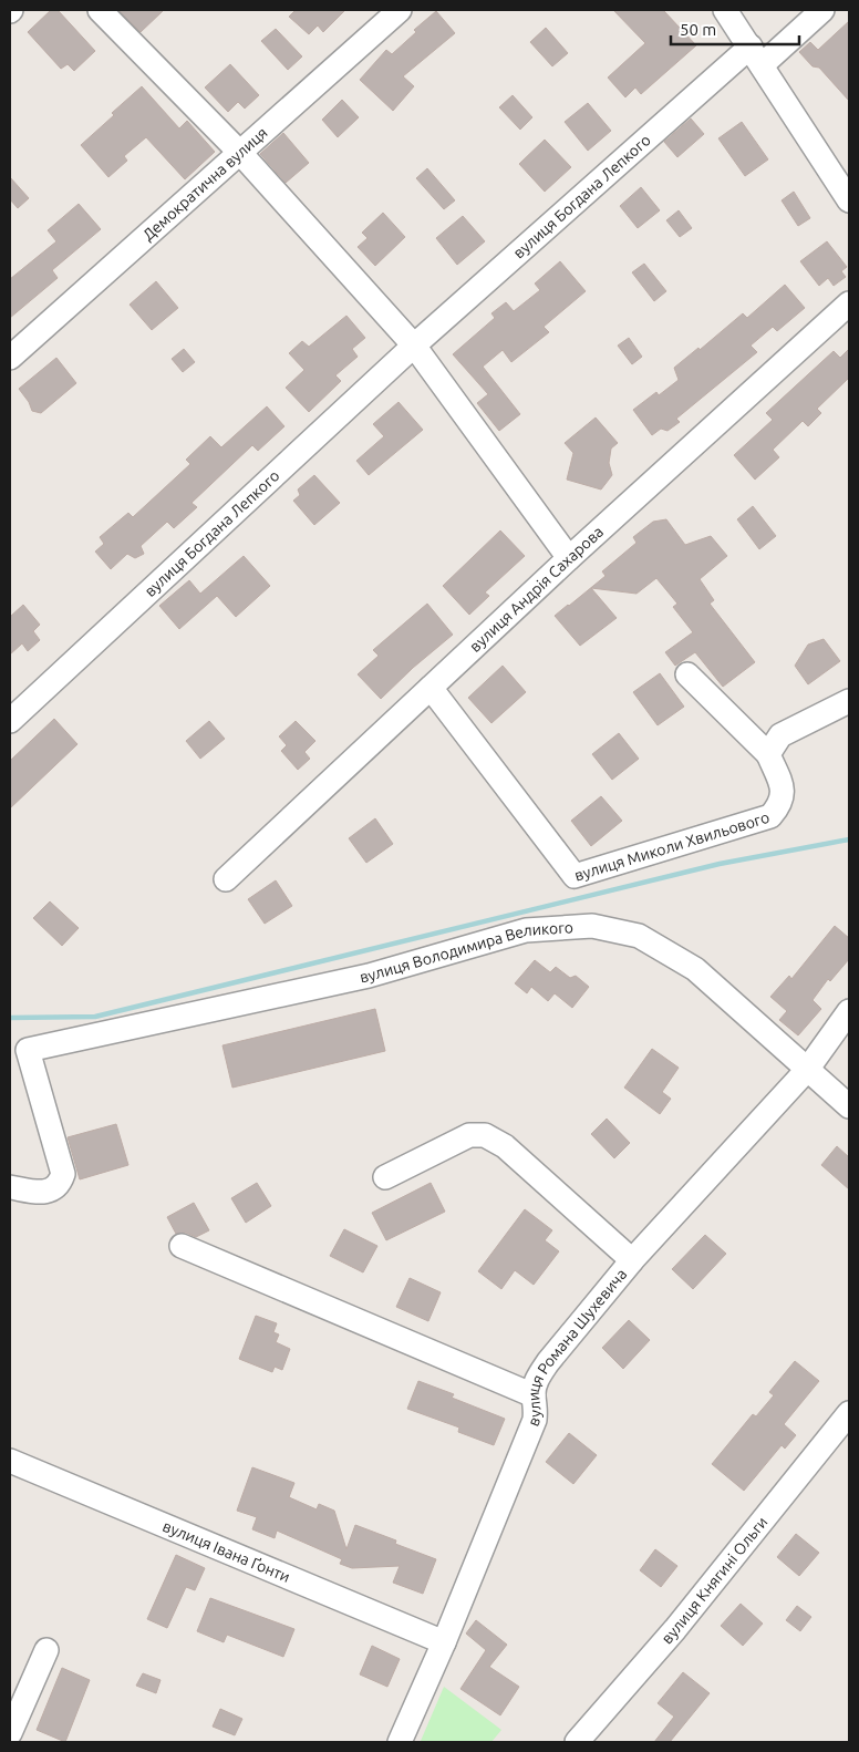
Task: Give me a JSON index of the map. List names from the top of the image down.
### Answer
{
  "streets": {
    "street": [
      "Демократична вулиця",
      "вулиця Богдана Лепкого",
      "вулиця Андрія Сахарова",
      "вулиця Миколи Хвильового",
      "вулиця Володимира Великого",
      "вулиця Романа Шухевича",
      "вулиця Івана Ґонти",
      "вулиця Княгині Ольги"
    ]
  },
  "crossings": [
    ["вулиця Андрія Сахарова", "вулиця Миколи Хвильового"],
    ["вулиця Володимира Великого", "вулиця Романа Шухевича"],
    ["вулиця Романа Шухевича", "вулиця Івана Ґонти"]
  ],
  "scale_bar": "50 m"
}
